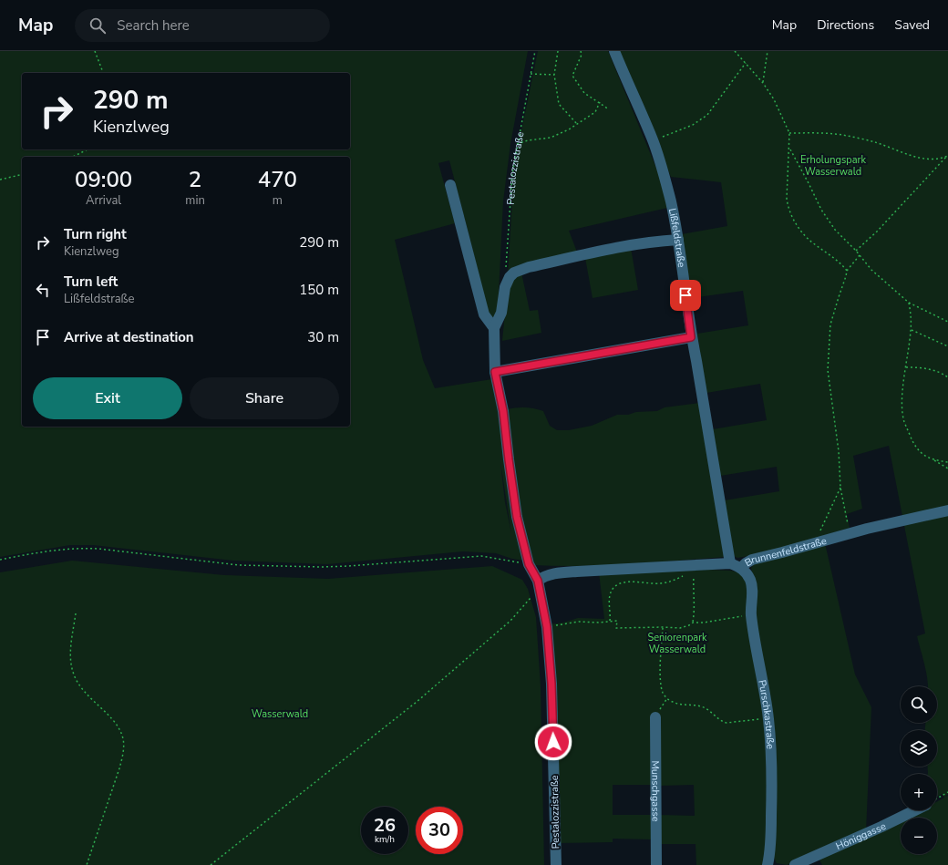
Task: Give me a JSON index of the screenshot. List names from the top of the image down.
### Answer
{
  "streets": {
    "street": [
      "Pestalozzistraße",
      "Lißfeldstraße",
      "Brunnenfeldstraße",
      "Purschkastraße",
      "Munschgasse",
      "Höniggasse"
    ]
  },
  "crossings": [
    ["Pestalozzistraße", "Lißfeldstraße"],
    ["Pestalozzistraße", "Brunnenfeldstraße"],
    ["Lißfeldstraße", "Brunnenfeldstraße"],
    ["Brunnenfeldstraße", "Purschkastraße"]
  ],
  "parks": ["Erholungspark Wasserwald", "Seniorenpark Wasserwald", "Wasserwald"],
  "page": {
    "header": "Map",
    "search": "Search here",
    "nav": ["Map", "Directions", "Saved"],
    "turn": ["290 m", "Kienzlweg"],
    "eta": [
      "09:00",
      "Arrival",
      "2",
      "min",
      "470",
      "m"
    ],
    "list": [
      {
        "name": "Turn right",
        "note": "Kienzlweg",
        "value": "290 m"
      },
      {
        "name": "Turn left",
        "note": "Lißfeldstraße",
        "value": "150 m"
      },
      {
        "name": "Arrive at destination",
        "value": "30 m"
      }
    ],
    "buttons": ["Exit", "Share"],
    "map_buttons": ["+", "−"],
    "speed": "26 km/h",
    "limit": "30"
  }
}
